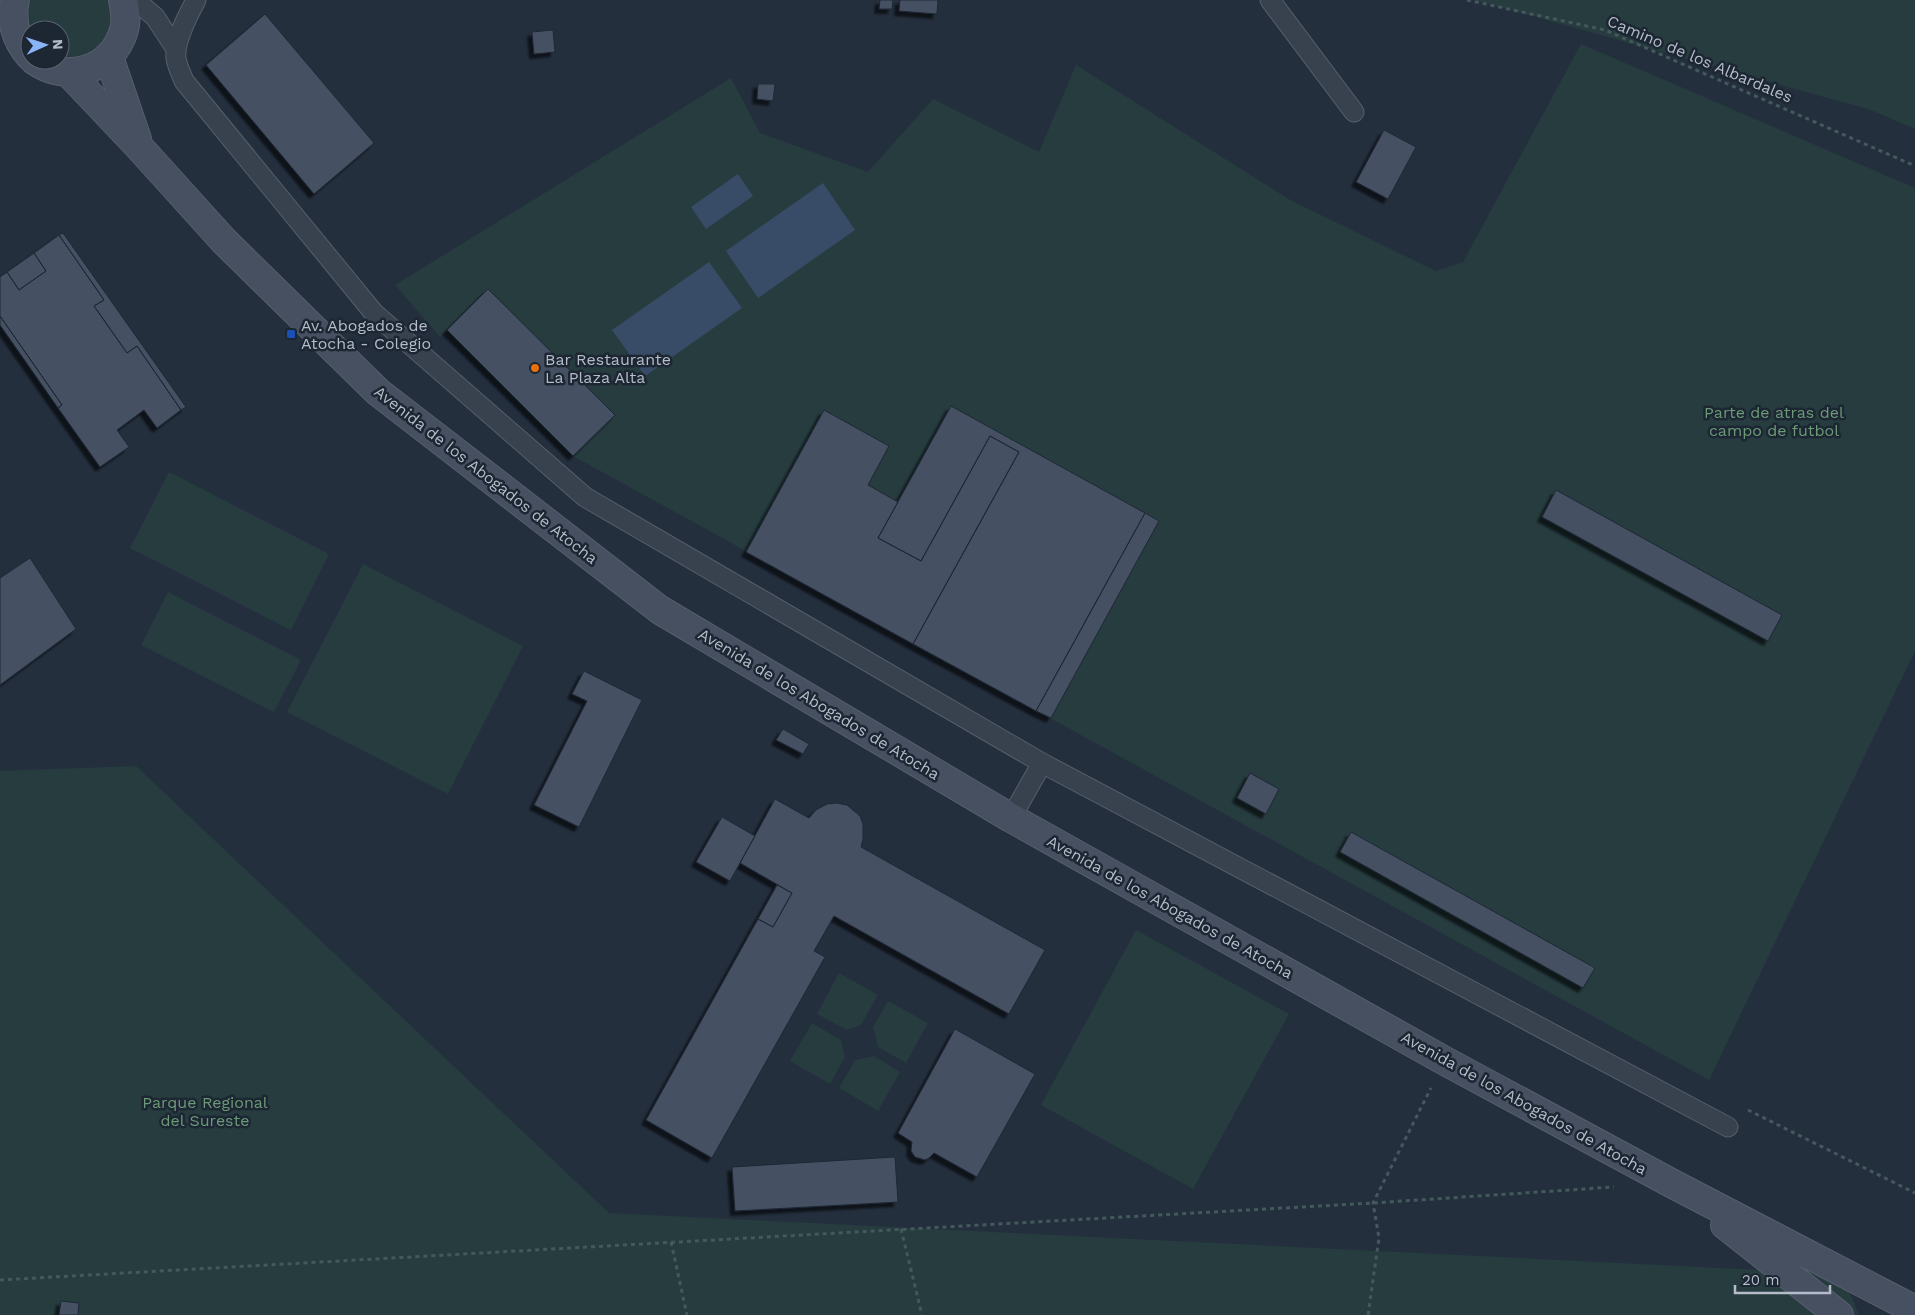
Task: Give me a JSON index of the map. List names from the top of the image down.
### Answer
{
  "streets": {
    "main road": ["Avenida de los Abogados de Atocha"],
    "path": ["Camino de los Albardales"]
  },
  "parks": ["Parte de atras del campo de futbol", "Parque Regional del Sureste"],
  "places": {
    "transit": ["Av. Abogados de Atocha - Colegio"],
    "other": ["Bar Restaurante La Plaza Alta"]
  },
  "scale_bar": "20 m",
  "north": "right"
}
